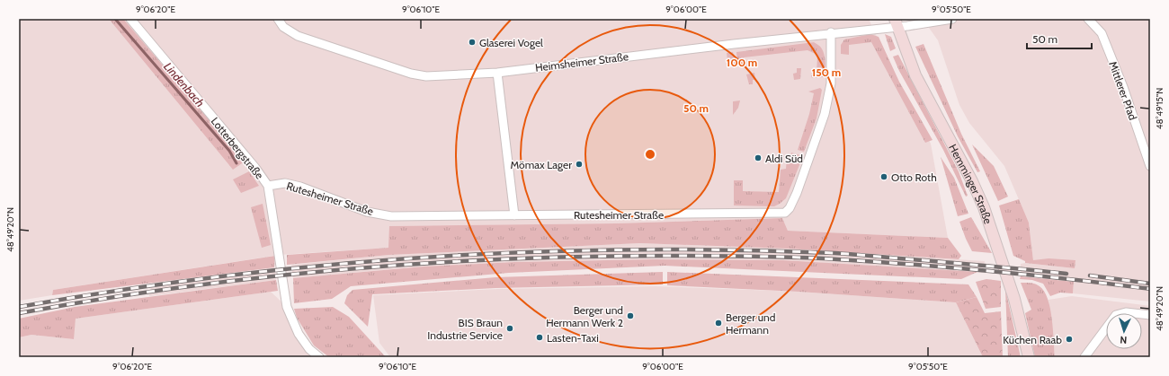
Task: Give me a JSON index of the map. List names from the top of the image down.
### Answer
{
  "streets": {
    "main road": ["Hemminger Straße"],
    "street": [
      "Heimsheimer Straße",
      "Mittlerer Pfad",
      "Lotterbergstraße",
      "Rutesheimer Straße"
    ]
  },
  "crossings": [
    ["Heimsheimer Straße", "Hemminger Straße"],
    ["Heimsheimer Straße", "Rutesheimer Straße"],
    ["Lotterbergstraße", "Rutesheimer Straße"]
  ],
  "water": ["Lindenbach"],
  "places": [
    "Glaserei Vogel",
    "Aldi Süd",
    "Mömax Lager",
    "Otto Roth",
    "Berger und Hermann Werk 2",
    "Berger und Hermann",
    "BIS Braun Industrie Service",
    "Lasten-Taxi",
    "Küchen Raab"
  ],
  "scale_bar": "50 m",
  "north": "bottom",
  "coordinates": [
    "9°06'20\"E",
    "9°06'10\"E",
    "9°06'00\"E",
    "9°05'50\"E",
    "48°49'15\"N",
    "48°49'20\"N"
  ],
  "rings": ["100 m", "150 m", "50 m"]
}
